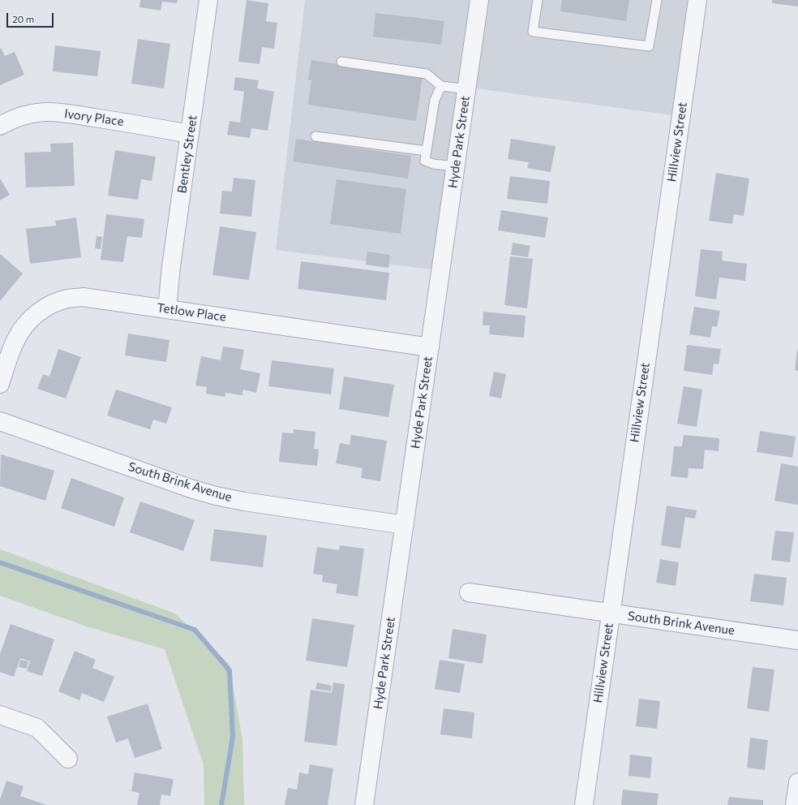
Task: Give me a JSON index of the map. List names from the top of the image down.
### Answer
{
  "streets": {
    "street": [
      "Ivory Place",
      "Hyde Park Street",
      "Hillview Street",
      "Bentley Street",
      "Tetlow Place",
      "South Brink Avenue"
    ]
  },
  "crossings": [
    ["Ivory Place", "Bentley Street"],
    ["Hyde Park Street", "Tetlow Place"],
    ["Hyde Park Street", "South Brink Avenue"],
    ["Hillview Street", "South Brink Avenue"],
    ["Bentley Street", "Tetlow Place"]
  ],
  "scale_bar": "20 m"
}
